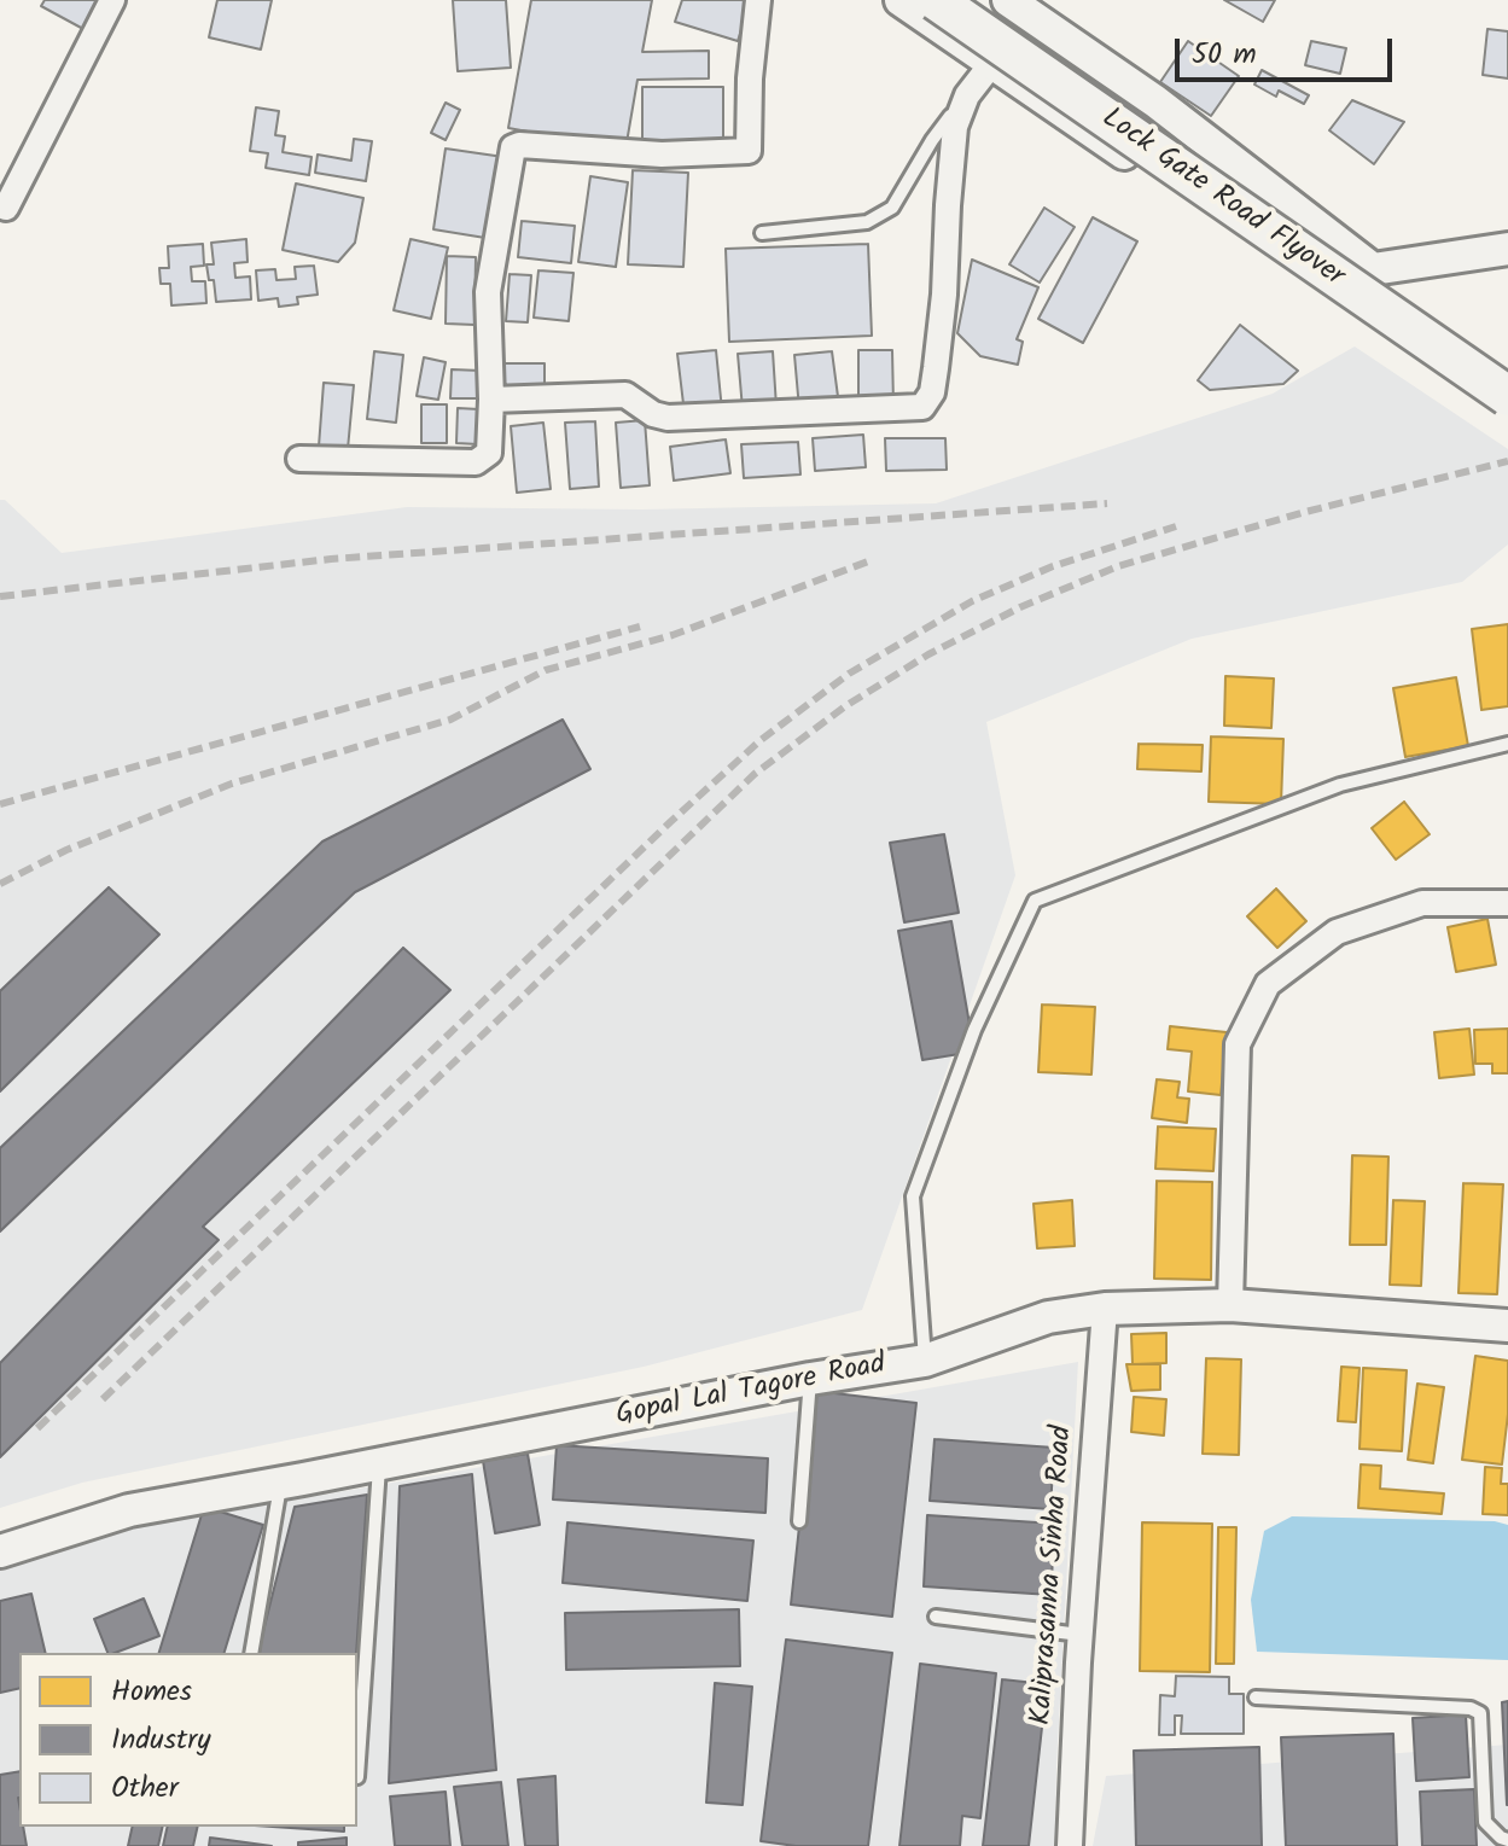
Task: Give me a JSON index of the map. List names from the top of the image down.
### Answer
{
  "streets": {
    "main road": ["Lock Gate Road Flyover"],
    "street": ["Gopal Lal Tagore Road", "Kaliprasanna Sinha Road"]
  },
  "crossings": [
    ["Gopal Lal Tagore Road", "Kaliprasanna Sinha Road"]
  ],
  "legend": ["Homes", "Industry", "Other"],
  "scale_bar": "50 m"
}
